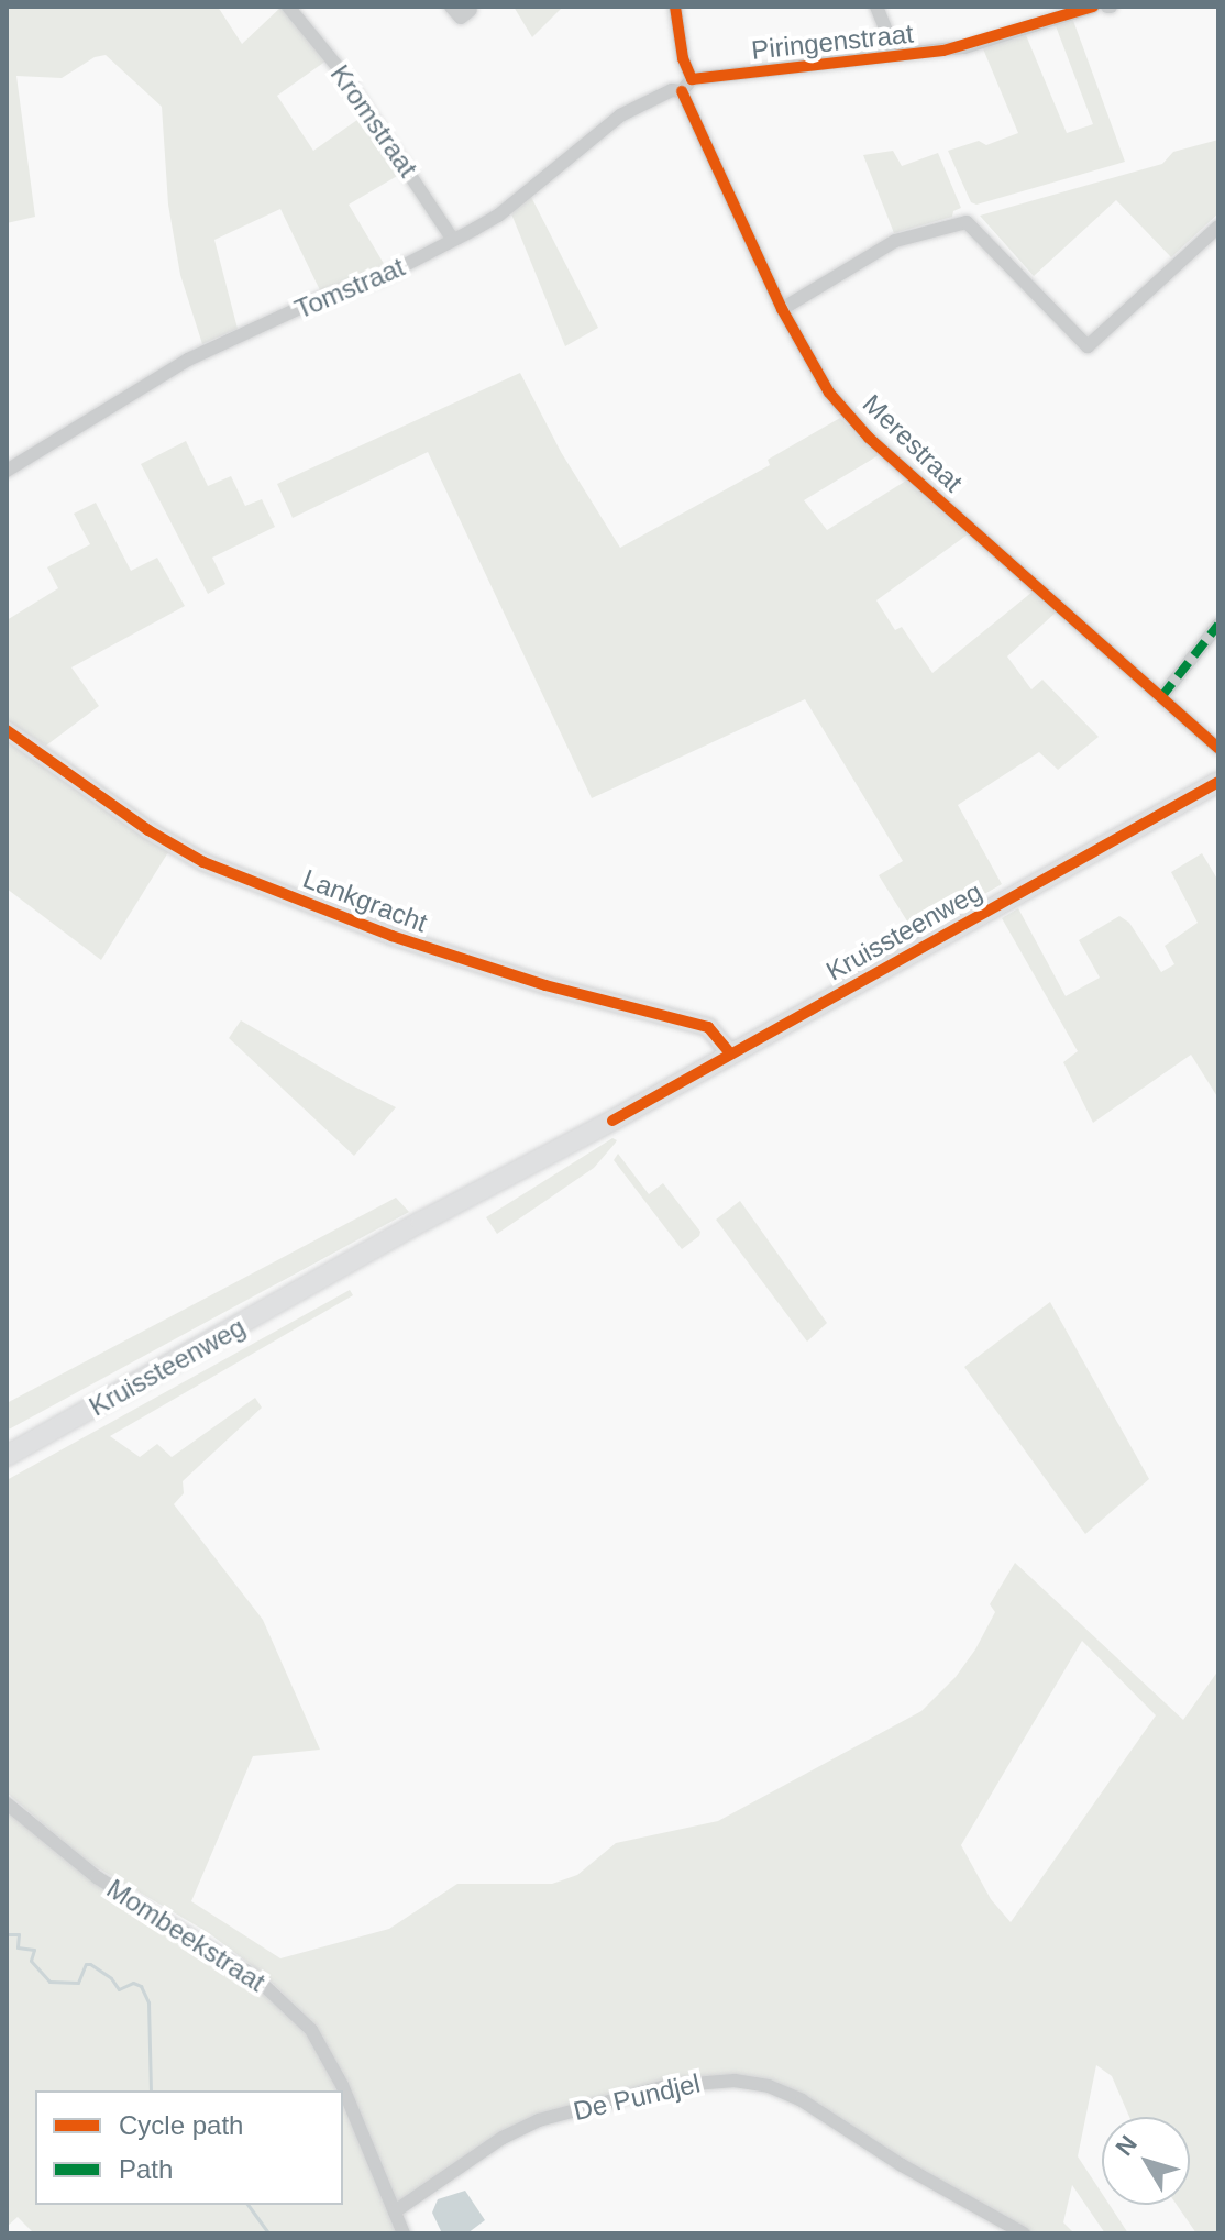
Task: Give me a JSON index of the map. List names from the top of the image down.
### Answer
{
  "streets": {
    "main road": ["Kruissteenweg"],
    "street": [
      "Piringenstraat",
      "Kromstraat",
      "Tomstraat",
      "Merestraat",
      "Lankgracht",
      "Mombeekstraat",
      "De Pundjel"
    ]
  },
  "crossings": [
    ["Kromstraat", "Tomstraat"],
    ["Tomstraat", "Merestraat"],
    ["Lankgracht", "Kruissteenweg"],
    ["Mombeekstraat", "De Pundjel"]
  ],
  "legend": ["Cycle path", "Path"],
  "north": "top left"
}
